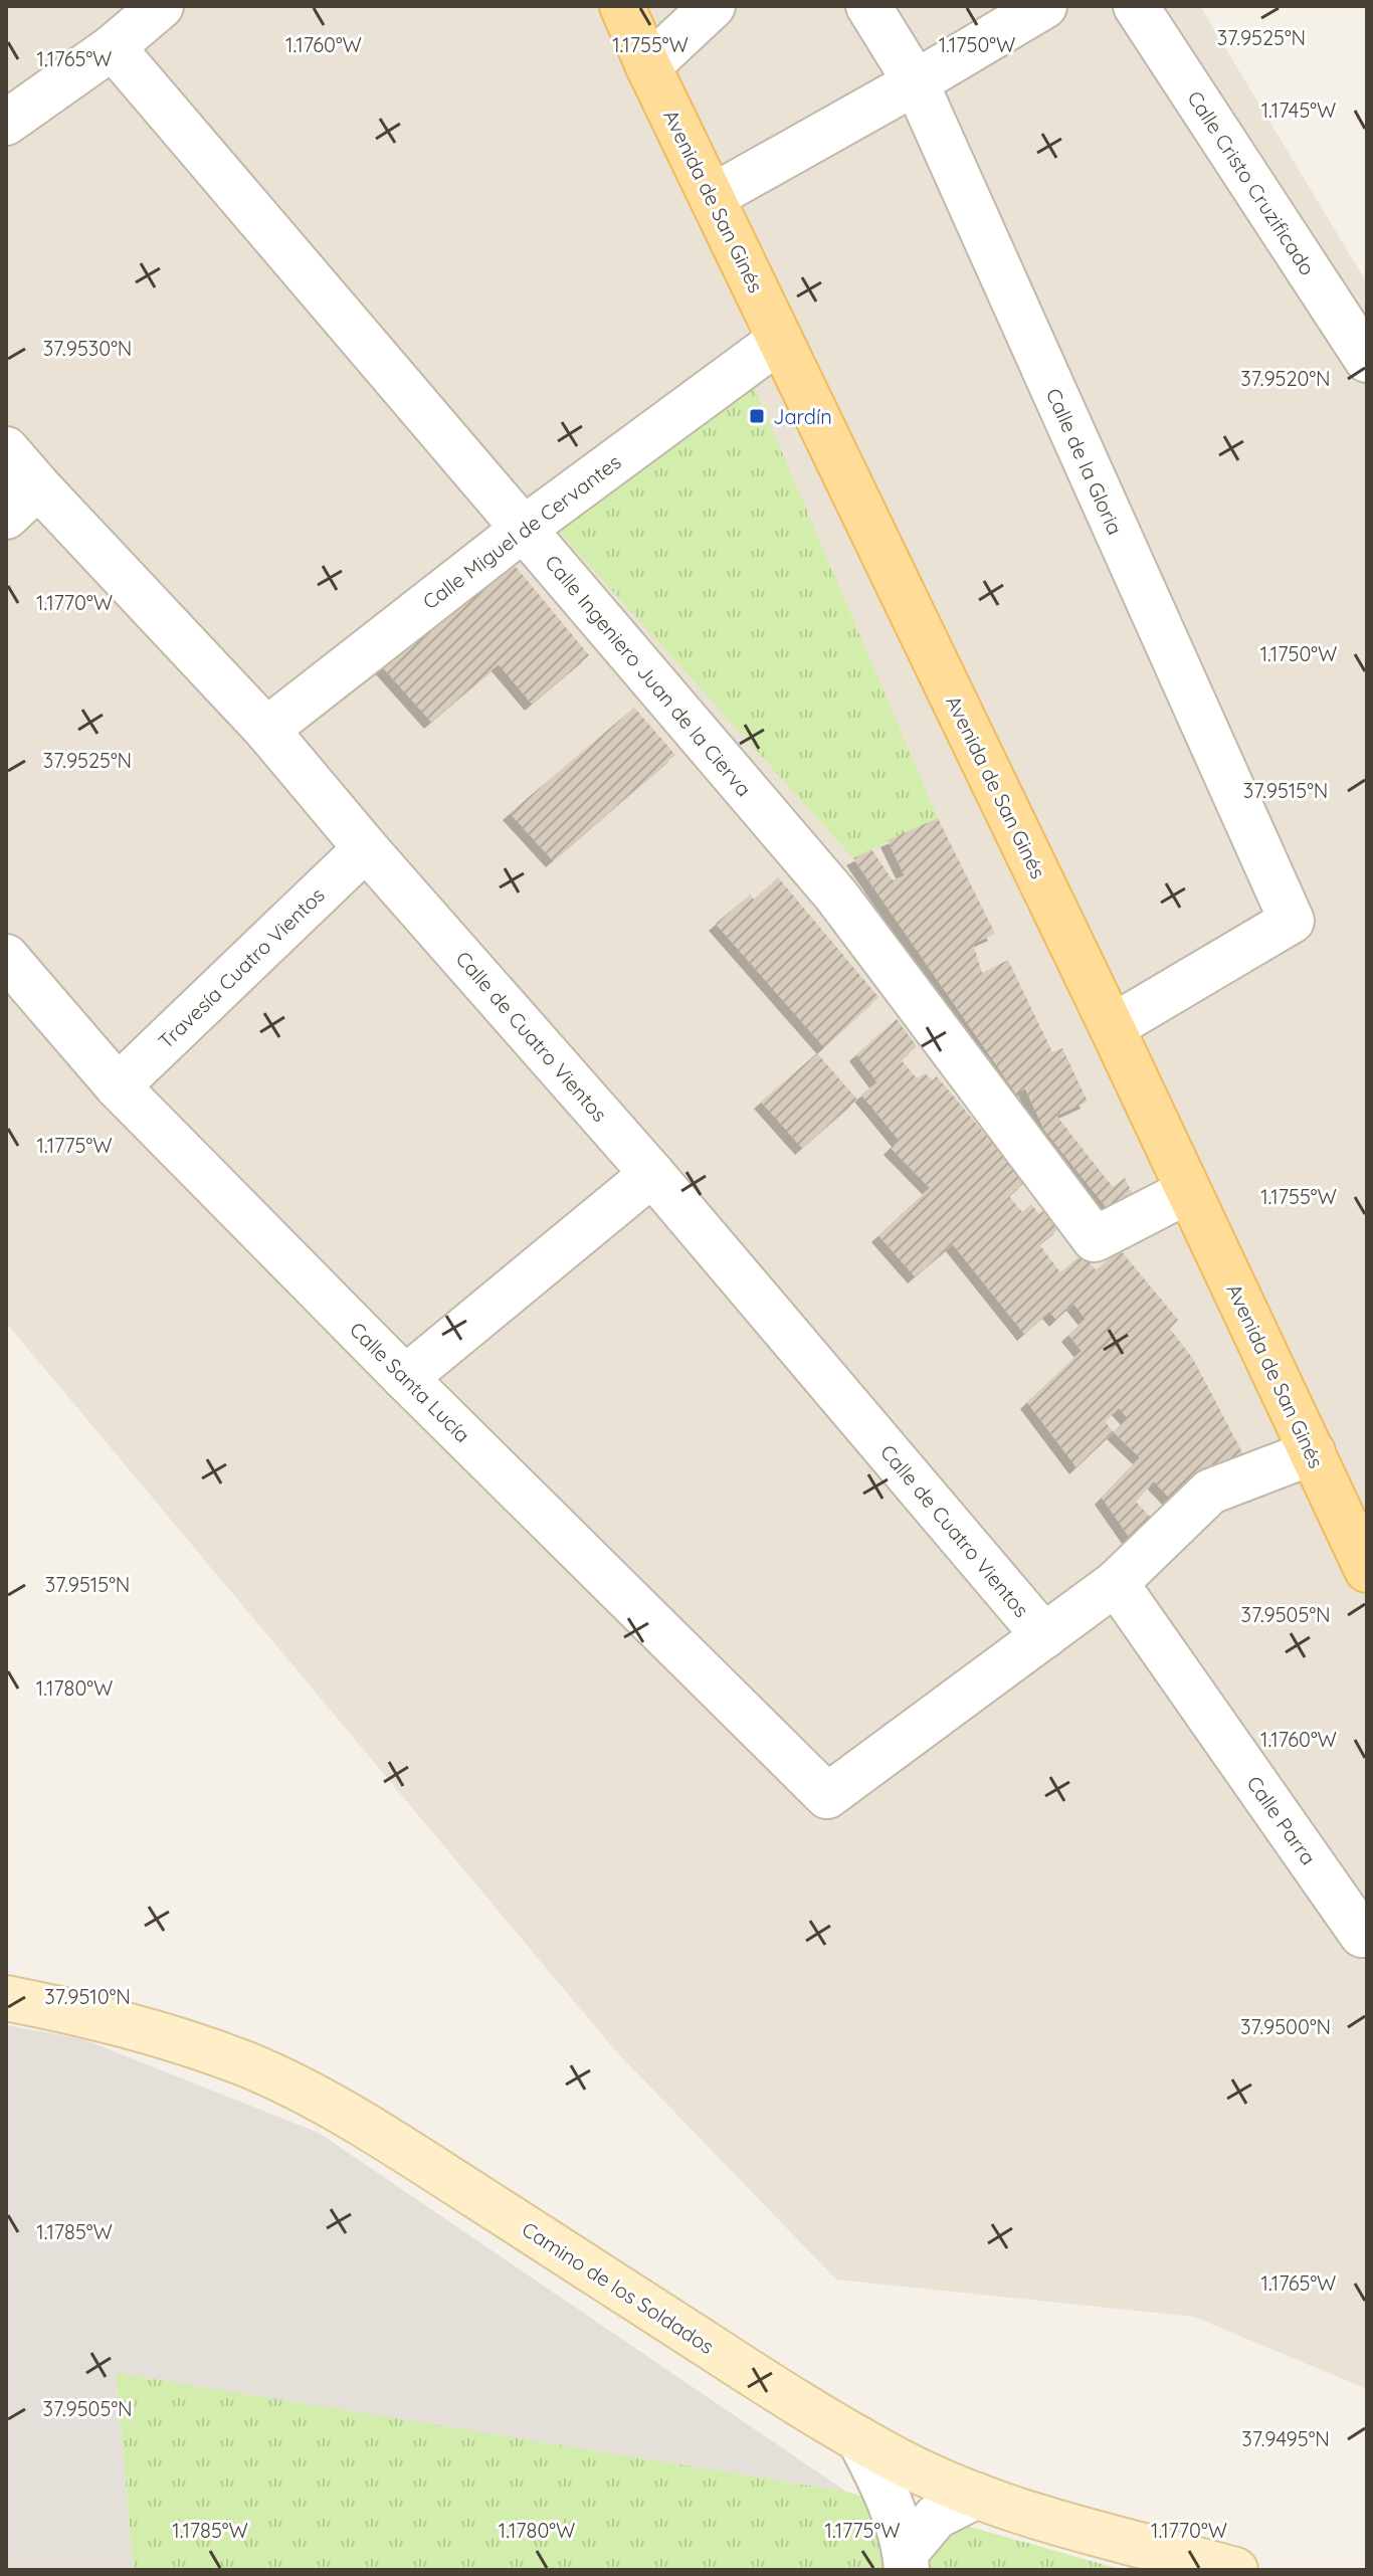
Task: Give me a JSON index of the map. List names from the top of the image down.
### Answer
{
  "streets": {
    "main road": ["Avenida de San Ginés", "Camino de los Soldados"],
    "street": [
      "Calle Cristo Cruzificado",
      "Calle de la Gloria",
      "Calle Miguel de Cervantes",
      "Calle Ingeniero Juan de la Cierva",
      "Travesía Cuatro Vientos",
      "Calle de Cuatro Vientos",
      "Calle Santa Lucía",
      "Calle Parra"
    ]
  },
  "crossings": [
    ["Avenida de San Ginés", "Calle de la Gloria"],
    ["Avenida de San Ginés", "Calle Miguel de Cervantes"],
    ["Avenida de San Ginés", "Calle Ingeniero Juan de la Cierva"],
    ["Calle Miguel de Cervantes", "Calle Ingeniero Juan de la Cierva"],
    ["Calle Miguel de Cervantes", "Calle de Cuatro Vientos"],
    ["Travesía Cuatro Vientos", "Calle de Cuatro Vientos"],
    ["Travesía Cuatro Vientos", "Calle Santa Lucía"],
    ["Calle de Cuatro Vientos", "Calle Santa Lucía"]
  ],
  "places": {
    "transit": ["Jardín"]
  },
  "coordinates": [
    "37.9525°N",
    "1.1750°W",
    "1.1760°W",
    "1.1755°W",
    "1.1765°W",
    "1.1745°W",
    "37.9530°N",
    "37.9520°N",
    "1.1770°W",
    "37.9515°N",
    "1.1775°W",
    "37.9505°N",
    "1.1780°W",
    "37.9510°N",
    "37.9500°N",
    "1.1785°W",
    "37.9495°N"
  ]
}
